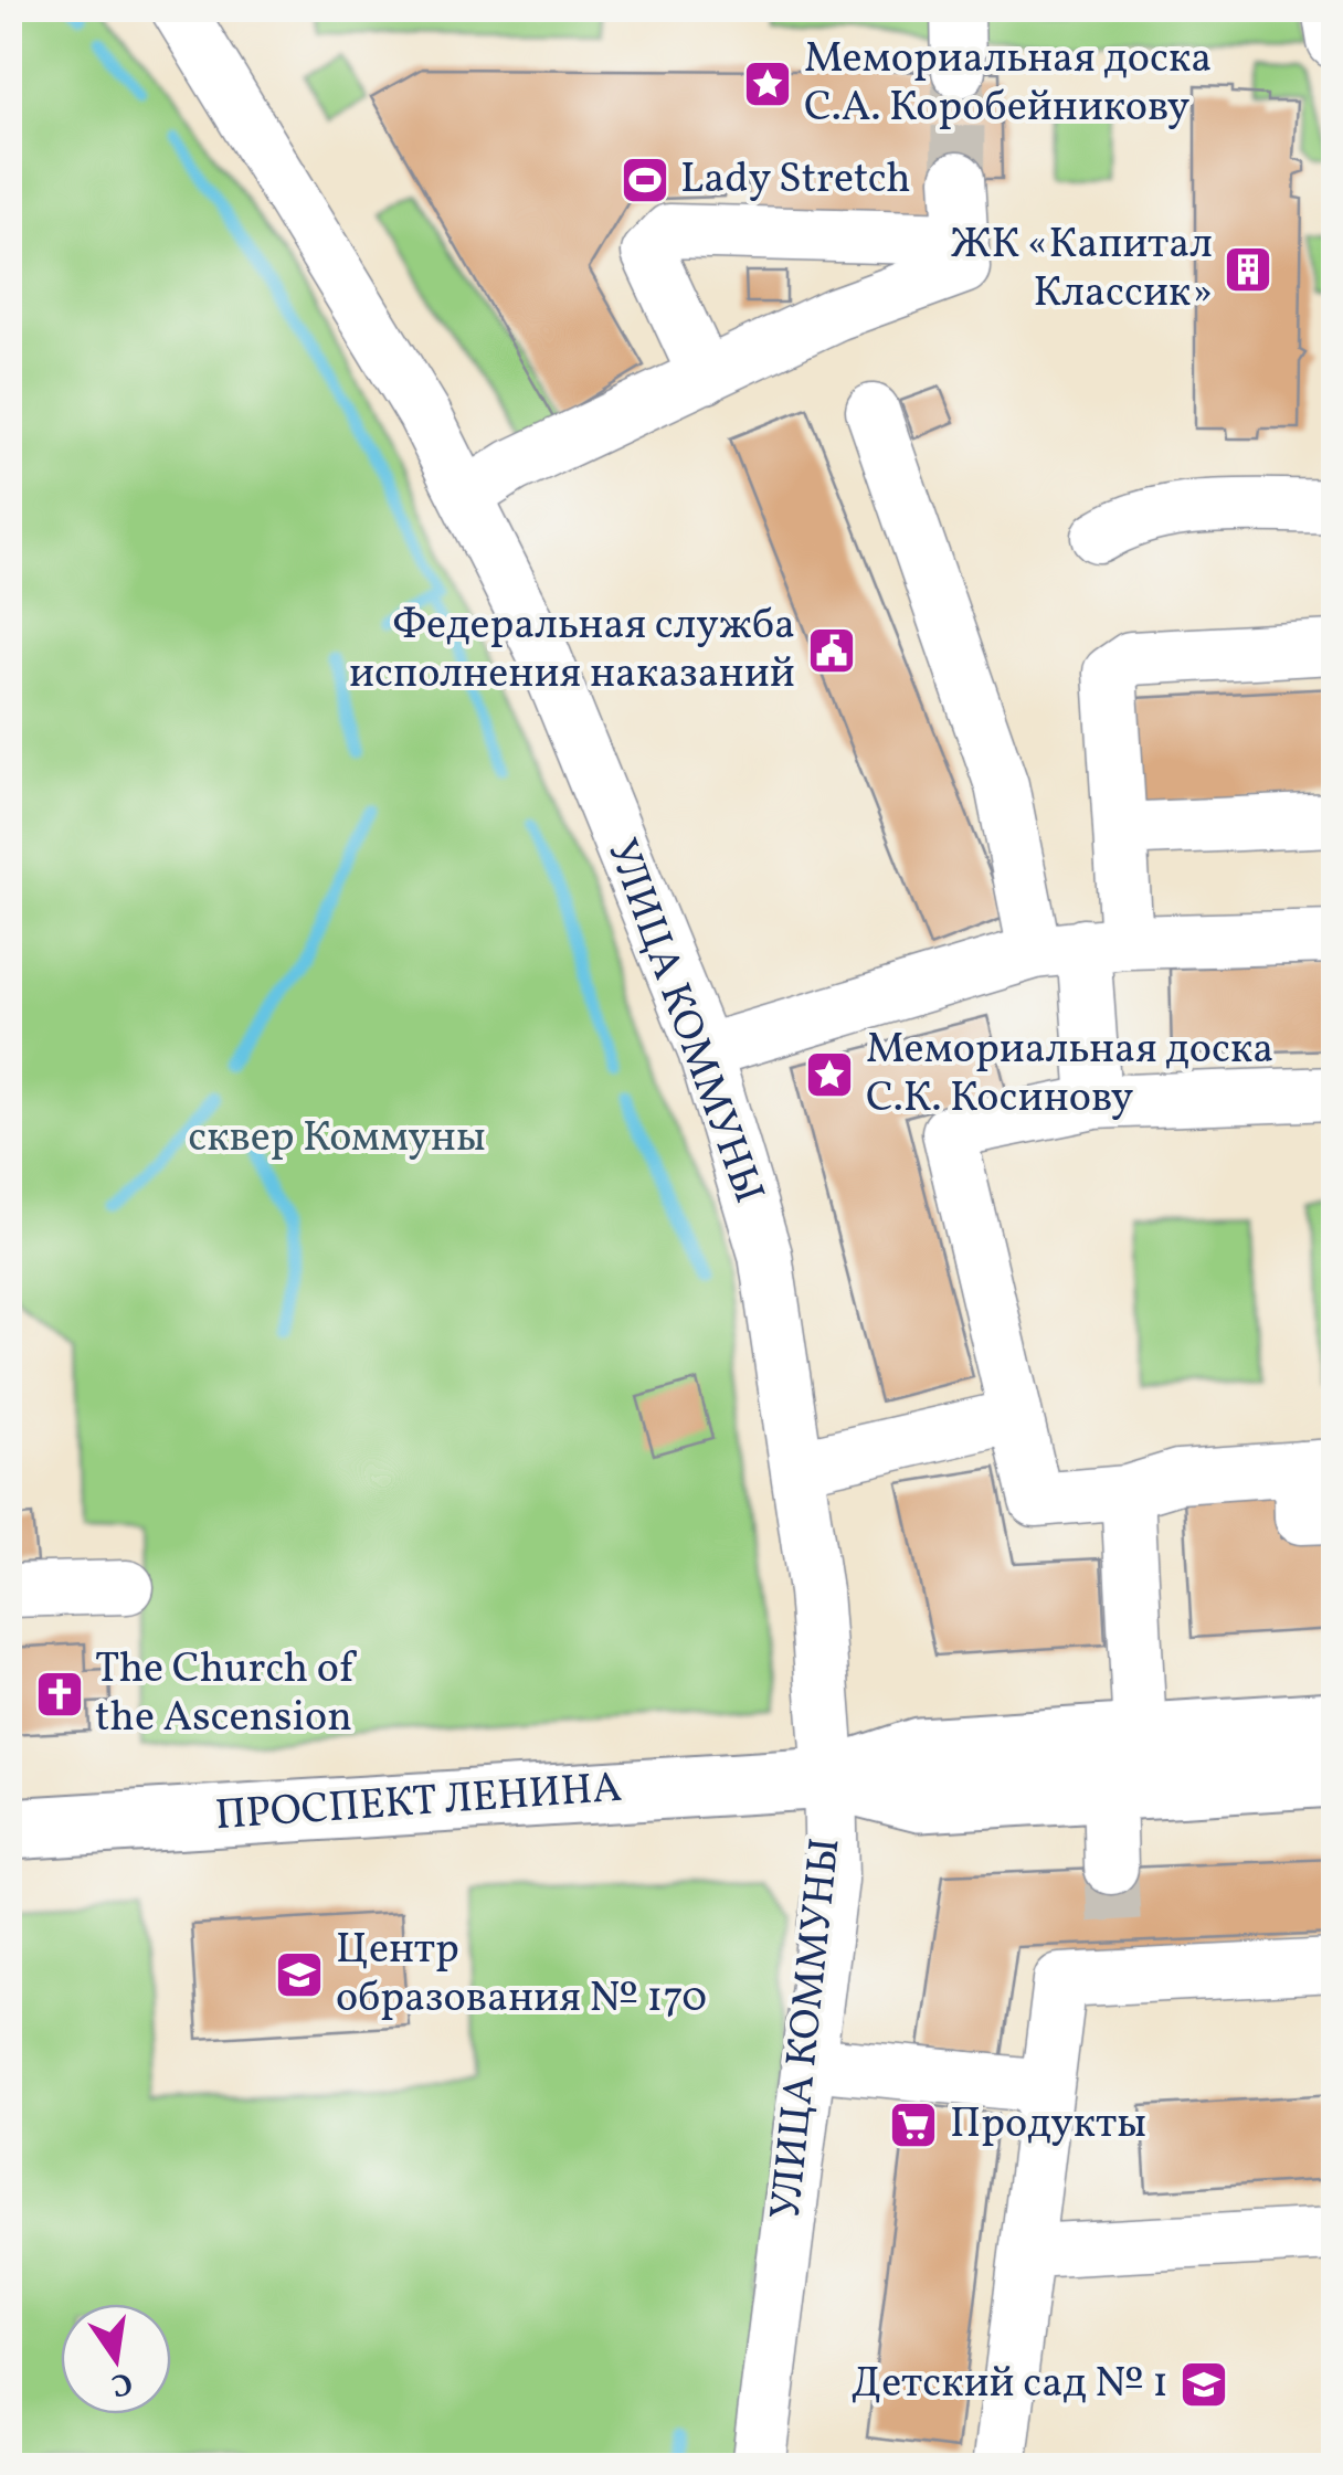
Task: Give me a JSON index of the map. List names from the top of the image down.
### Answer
{
  "streets": {
    "main road": ["ПРОСПЕКТ ЛЕНИНА"],
    "street": ["УЛИЦА КОММУНЫ"]
  },
  "crossings": [
    ["УЛИЦА КОММУНЫ", "ПРОСПЕКТ ЛЕНИНА"]
  ],
  "parks": ["сквер Коммуны"],
  "places": {
    "place": ["Мемориальная доска С.А. Коробейникову", "Мемориальная доска С.К. Косинову"],
    "sports": ["Lady Stretch"],
    "building": ["ЖК «Капитал Классик»"],
    "public building": ["Федеральная служба исполнения наказаний"],
    "church": ["The Church of the Ascension"],
    "school or university": ["Центр образования № 170", "Детский сад № 1"],
    "supermarket": ["Продукты"]
  },
  "north": "bottom"
}
